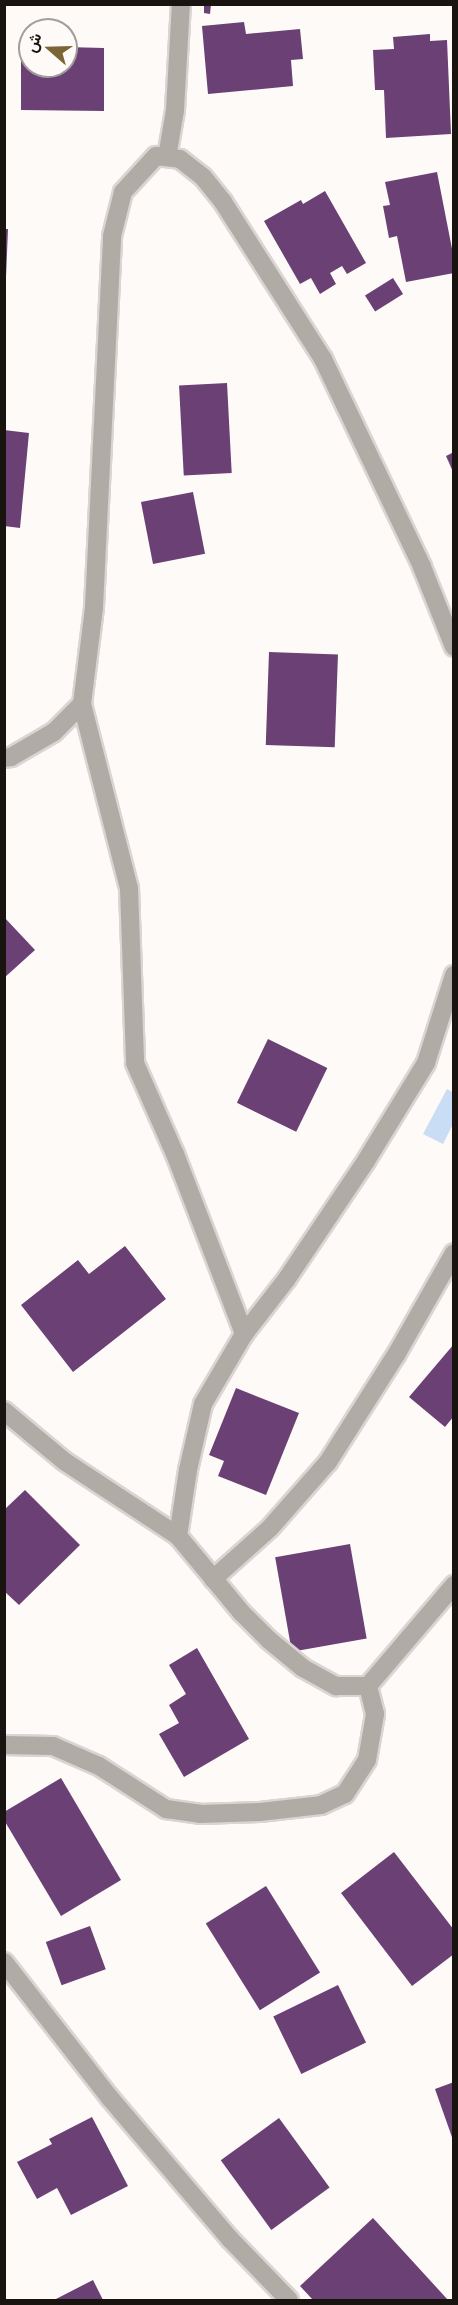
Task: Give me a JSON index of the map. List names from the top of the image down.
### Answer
{
  "north": "left"
}
